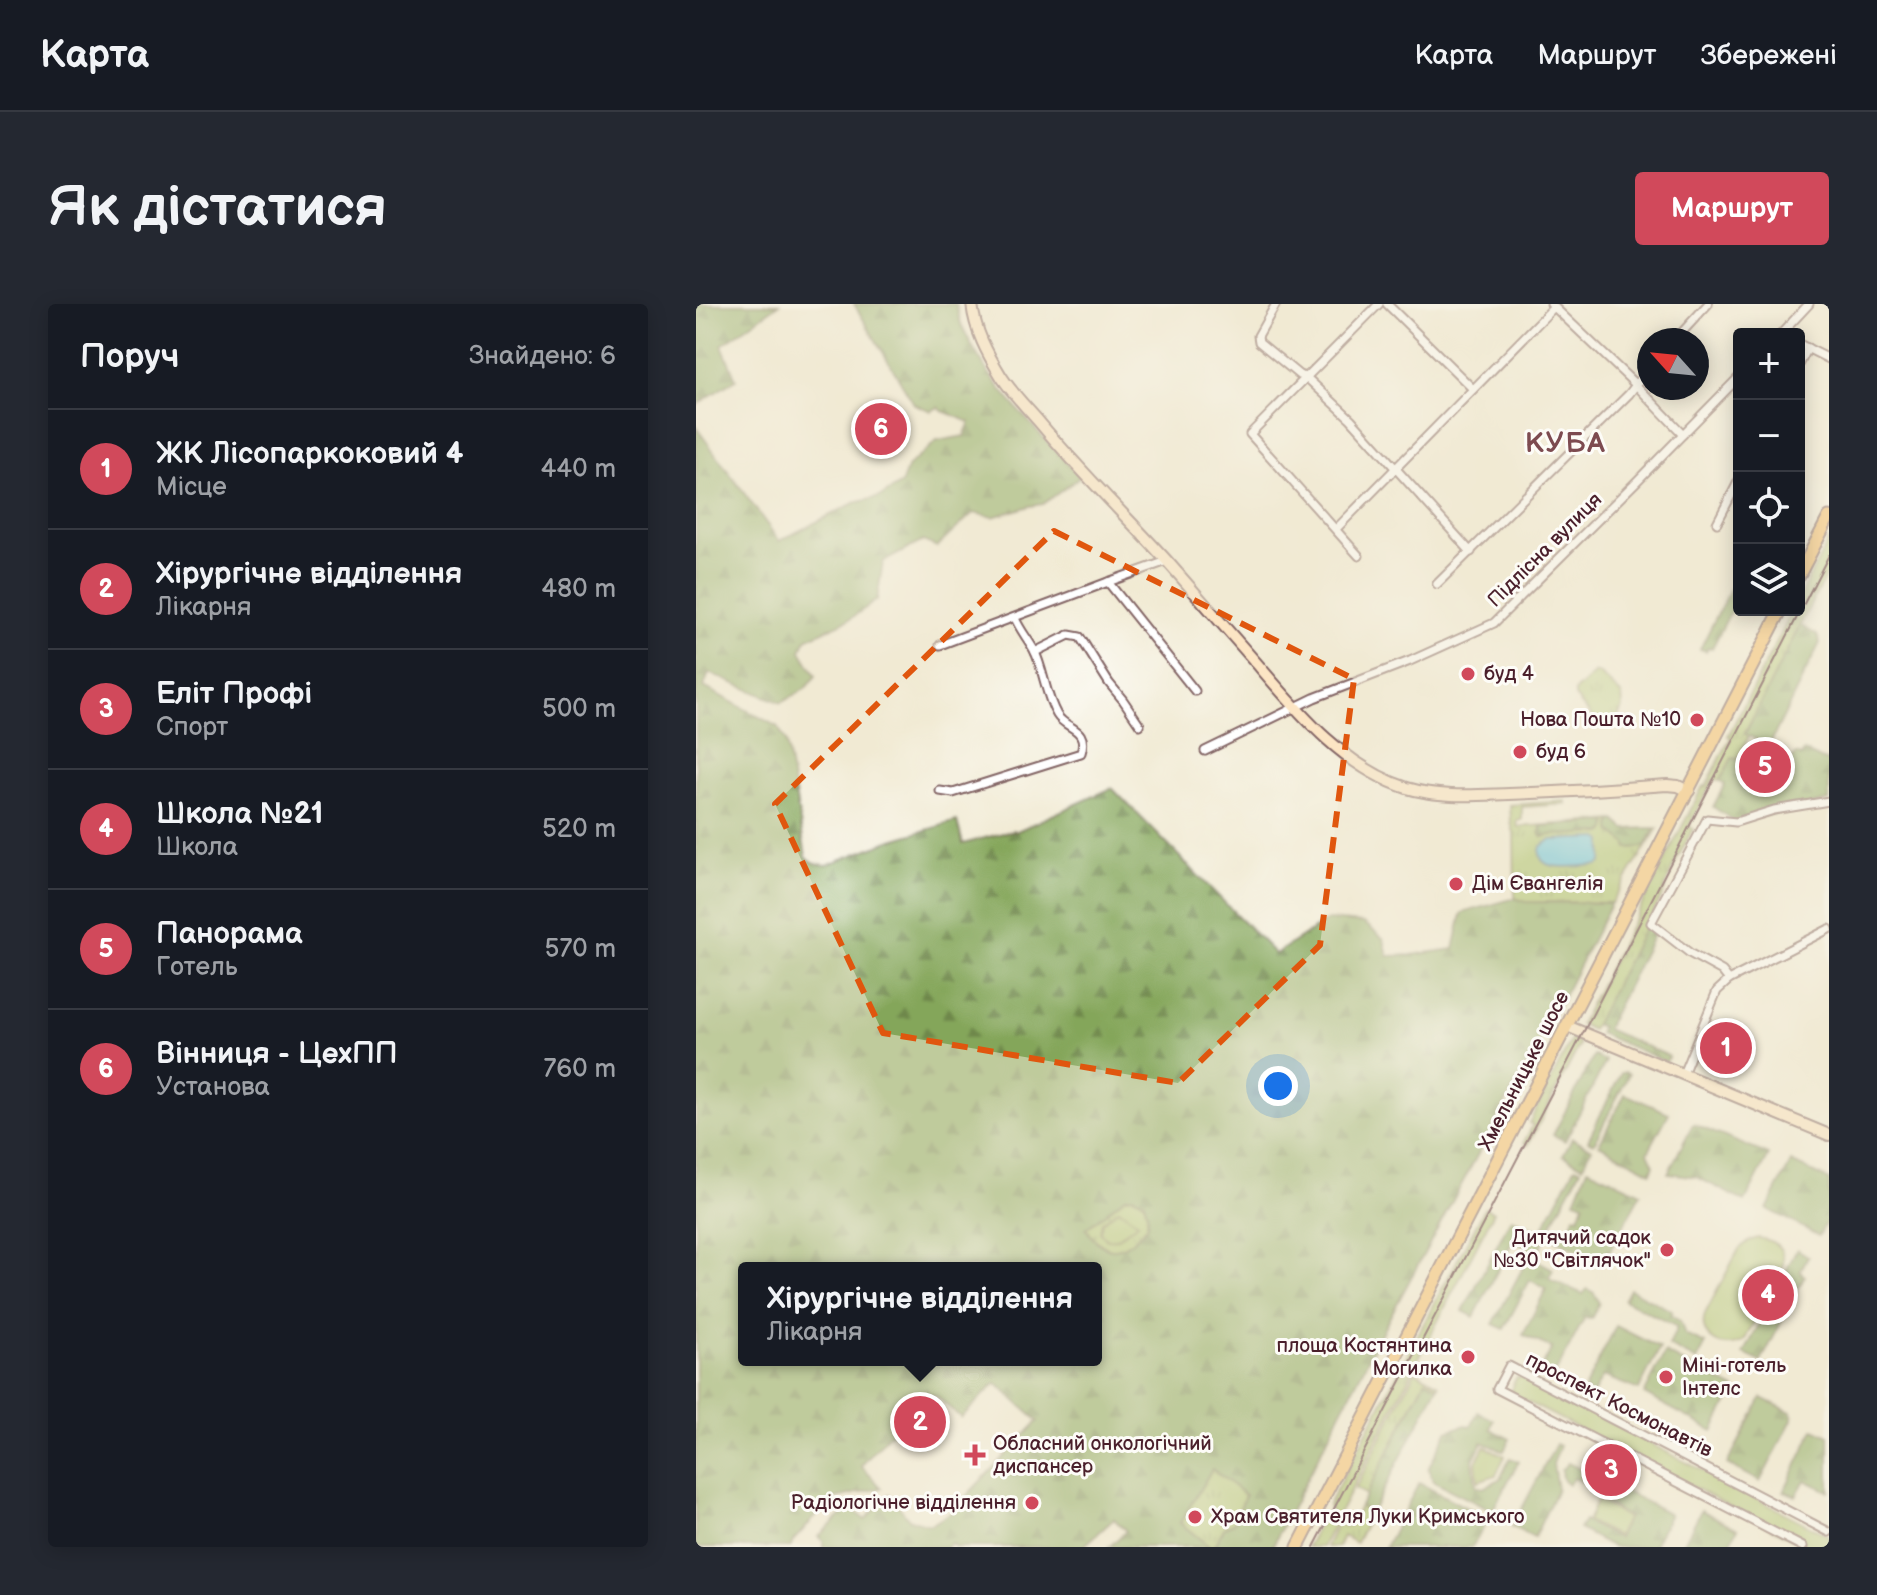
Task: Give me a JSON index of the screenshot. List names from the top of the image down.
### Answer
{
  "streets": {
    "main road": ["Хмельницьке шосе"],
    "street": ["Підлісна вулиця", "проспект Космонавтів"]
  },
  "districts": ["КУБА"],
  "places": {
    "other": [
      "буд 4",
      "Нова Пошта №10",
      "буд 6",
      "Дім Євангелія",
      "Дитячий садок №30 \"Світлячок\"",
      "площа Костянтина Могилка",
      "Міні-готель Інтелс",
      "Радіологічне відділення",
      "Храм Святителя Луки Кримського"
    ],
    "health": ["Обласний онкологічний диспансер"]
  },
  "north": "top left",
  "page": {
    "header": "Карта",
    "nav": ["Карта", "Маршрут", "Збережені"],
    "buttons": "Маршрут",
    "title": "Як дістатися",
    "heading": ["Поруч", "Знайдено: 6"],
    "map_buttons": ["+", "−"],
    "pins": [
      "6",
      "5",
      "1",
      "4",
      "2",
      "3"
    ],
    "list": [
      {
        "mark": "1",
        "name": "ЖК Лісопаркоковий 4",
        "note": "Місце",
        "value": "440 m"
      },
      {
        "mark": "2",
        "name": "Хірургічне відділення",
        "note": "Лікарня",
        "value": "480 m"
      },
      {
        "mark": "3",
        "name": "Еліт Профі",
        "note": "Спорт",
        "value": "500 m"
      },
      {
        "mark": "4",
        "name": "Школа №21",
        "note": "Школа",
        "value": "520 m"
      },
      {
        "mark": "5",
        "name": "Панорама",
        "note": "Готель",
        "value": "570 m"
      },
      {
        "mark": "6",
        "name": "Вінниця - ЦехПП",
        "note": "Установа",
        "value": "760 m"
      }
    ],
    "popup": ["Хірургічне відділення", "Лікарня"]
  }
}
